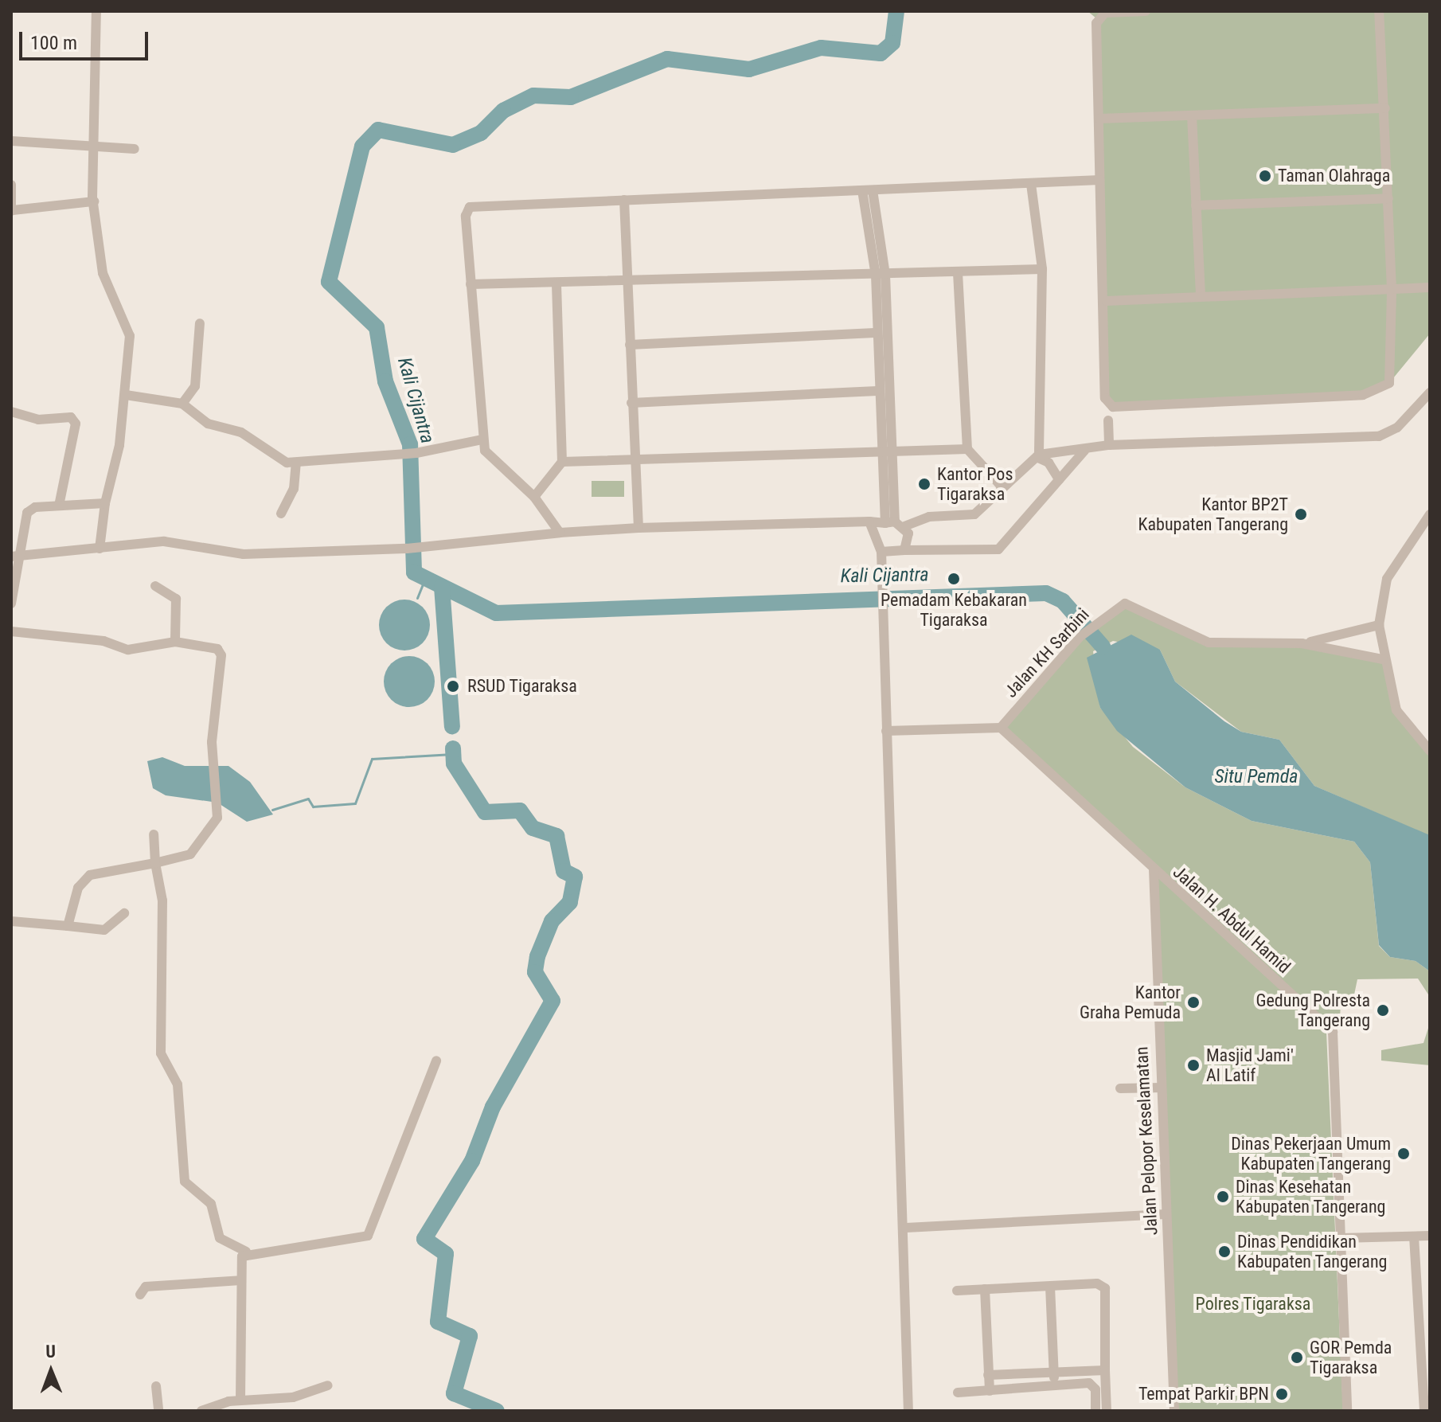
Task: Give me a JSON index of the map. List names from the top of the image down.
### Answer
{
  "streets": {
    "street": ["Jalan KH Sarbini", "Jalan H. Abdul Hamid", "Jalan Pelopor Keselamatan"]
  },
  "crossings": [
    ["Jalan KH Sarbini", "Jalan H. Abdul Hamid"],
    ["Jalan H. Abdul Hamid", "Jalan Pelopor Keselamatan"]
  ],
  "water": ["Kali Cijantra", "Situ Pemda"],
  "parks": ["Polres Tigaraksa"],
  "places": [
    "Taman Olahraga",
    "Kantor Pos Tigaraksa",
    "Kantor BP2T Kabupaten Tangerang",
    "Pemadam Kebakaran Tigaraksa",
    "RSUD Tigaraksa",
    "Kantor Graha Pemuda",
    "Gedung Polresta Tangerang",
    "Masjid Jami' Al Latif",
    "Dinas Pekerjaan Umum Kabupaten Tangerang",
    "Dinas Kesehatan Kabupaten Tangerang",
    "Dinas Pendidikan Kabupaten Tangerang",
    "GOR Pemda Tigaraksa",
    "Tempat Parkir BPN"
  ],
  "scale_bar": "100 m",
  "north": "top"
}
